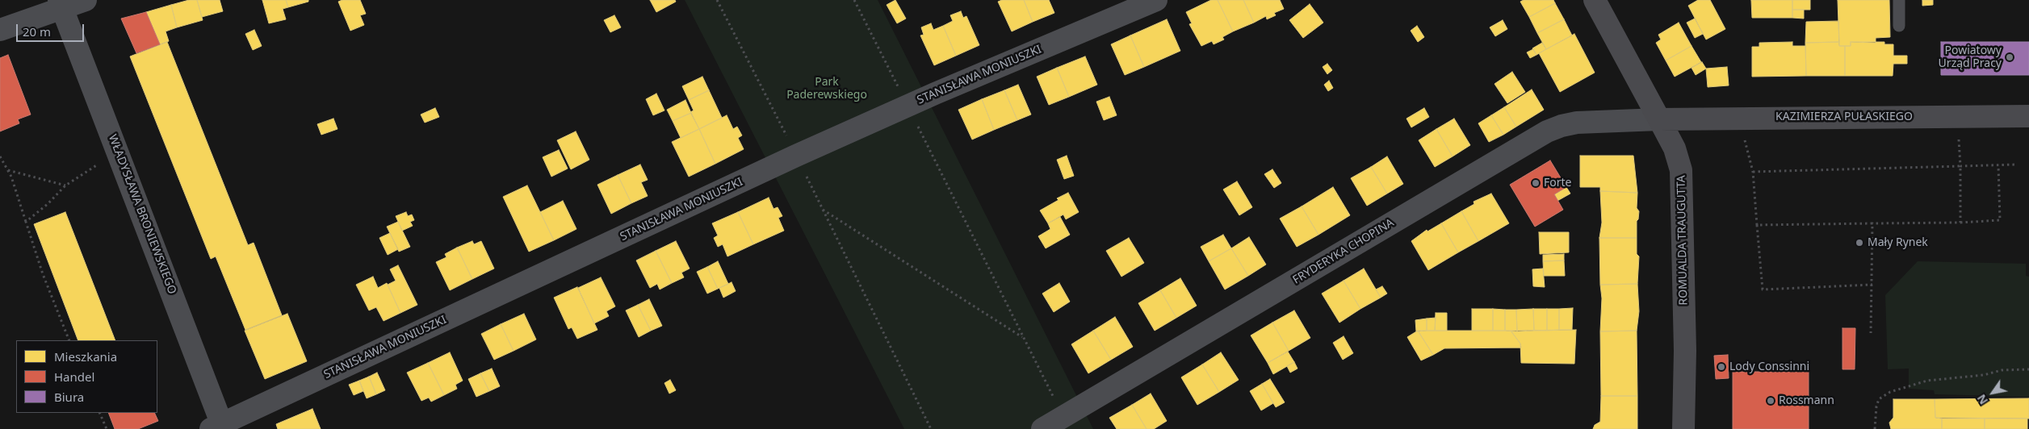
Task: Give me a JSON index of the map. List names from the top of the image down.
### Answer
{
  "streets": {
    "street": [
      "STANISŁAWA MONIUSZKI",
      "KAZIMIERZA PUŁASKIEGO",
      "WŁADYSŁAWA BRONIEWSKIEGO",
      "ROMUALDA TRAUGUTTA",
      "FRYDERYKA CHOPINA"
    ]
  },
  "crossings": [
    ["STANISŁAWA MONIUSZKI", "WŁADYSŁAWA BRONIEWSKIEGO"],
    ["KAZIMIERZA PUŁASKIEGO", "ROMUALDA TRAUGUTTA"],
    ["KAZIMIERZA PUŁASKIEGO", "FRYDERYKA CHOPINA"],
    ["ROMUALDA TRAUGUTTA", "FRYDERYKA CHOPINA"]
  ],
  "parks": ["Park Paderewskiego"],
  "places": [
    "Powiatowy Urząd Pracy",
    "Forte",
    "Mały Rynek",
    "Lody Conssinni",
    "Rossmann"
  ],
  "legend": ["Mieszkania", "Handel", "Biura"],
  "scale_bar": "20 m",
  "north": "bottom left"
}
